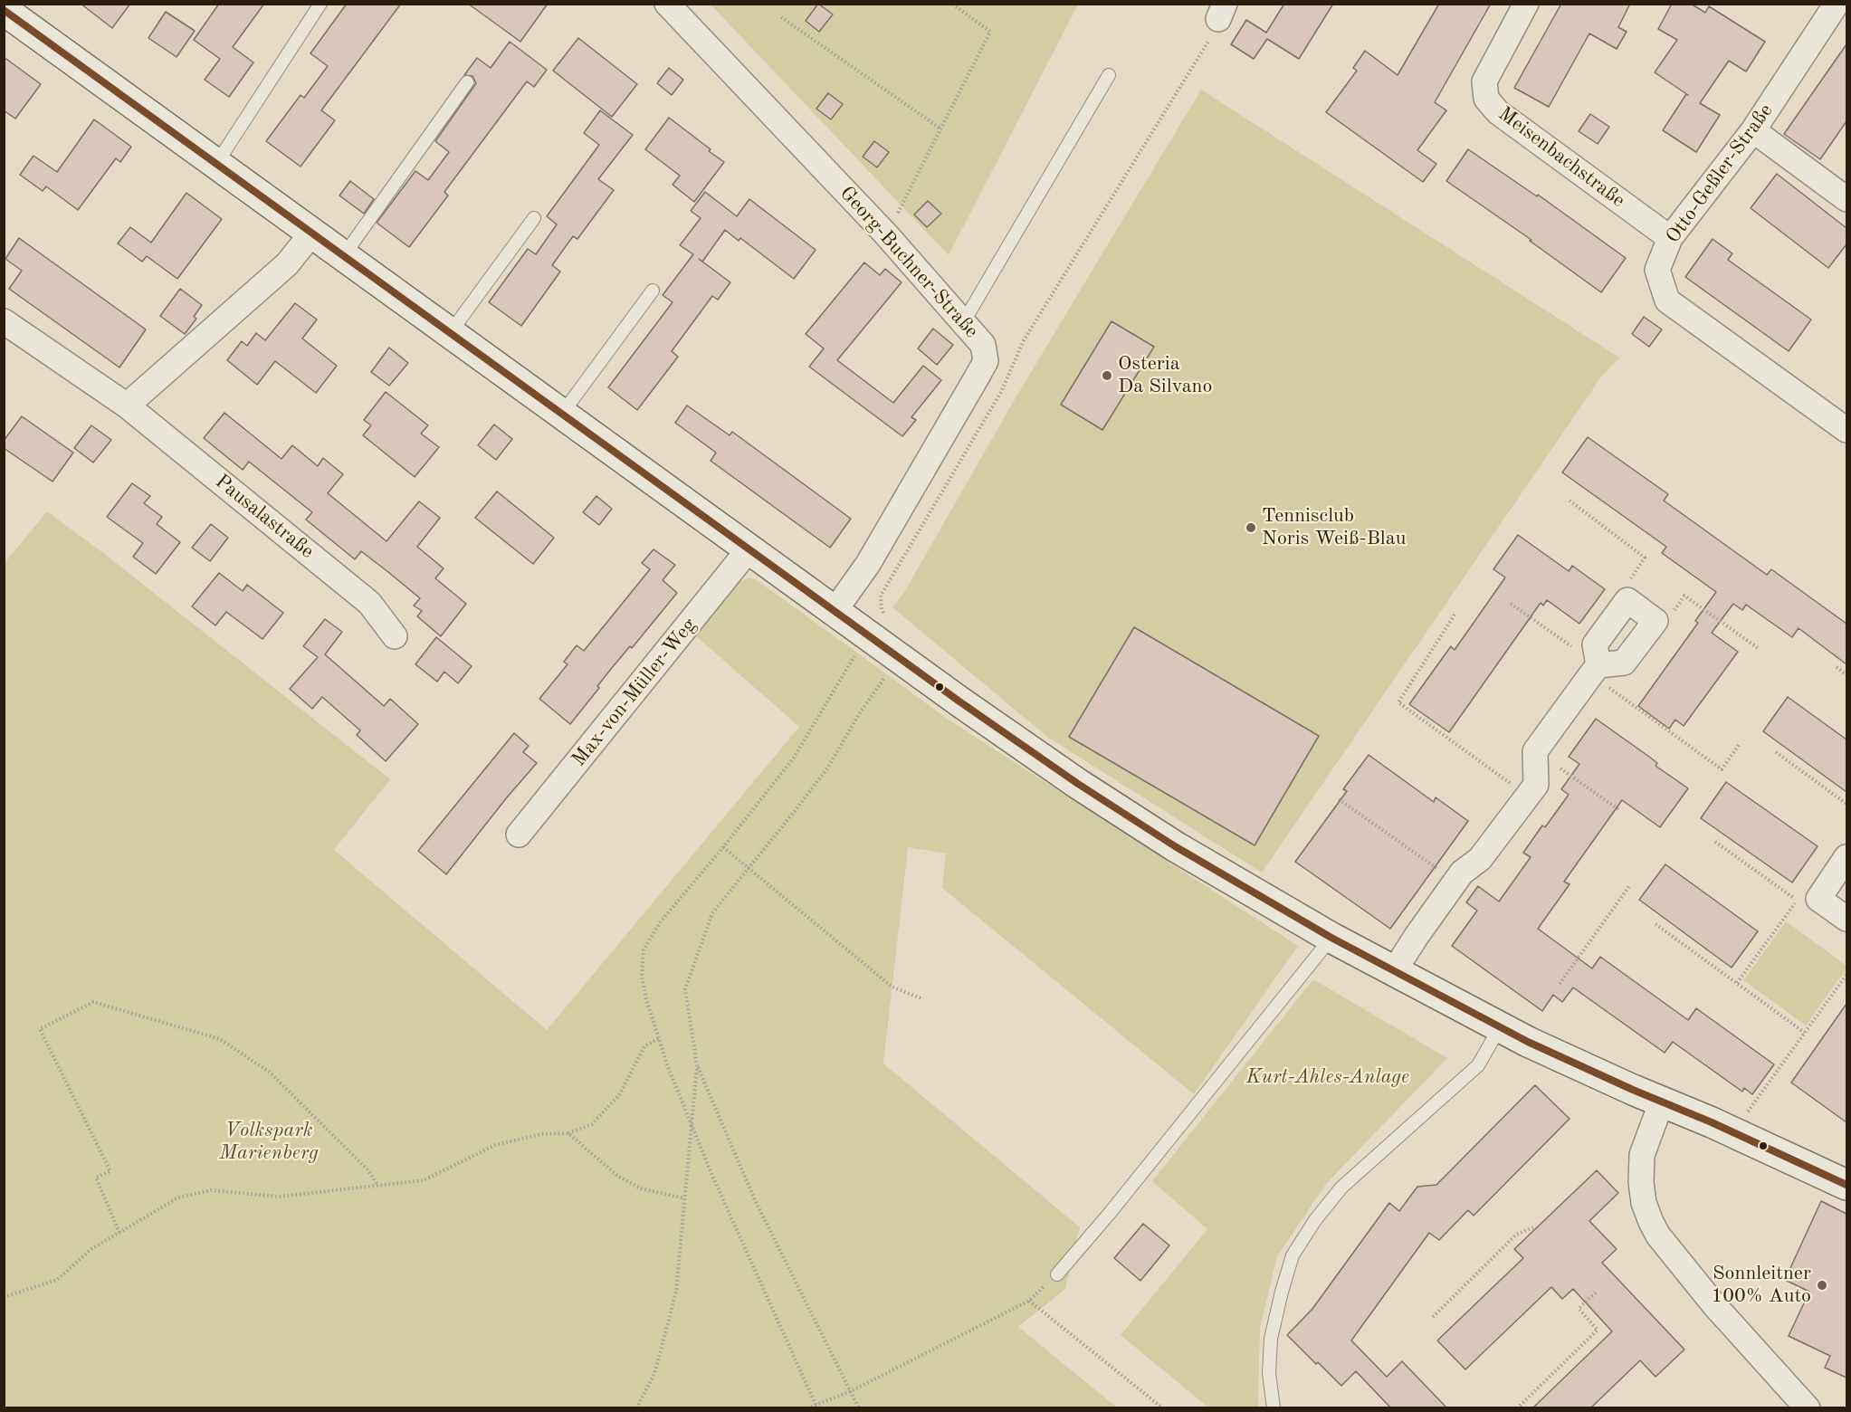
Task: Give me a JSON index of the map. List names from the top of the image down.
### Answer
{
  "streets": {
    "street": [
      "Meisenbachstraße",
      "Otto-Geßler-Straße",
      "Georg-Buchner-Straße",
      "Pausalastraße",
      "Max-von-Müller-Weg"
    ]
  },
  "crossings": [
    ["Meisenbachstraße", "Otto-Geßler-Straße"]
  ],
  "parks": ["Kurt-Ahles-Anlage", "Volkspark Marienberg"],
  "places": ["Osteria Da Silvano", "Tennisclub Noris Weiß-Blau", "Sonnleitner 100% Auto"]
}
